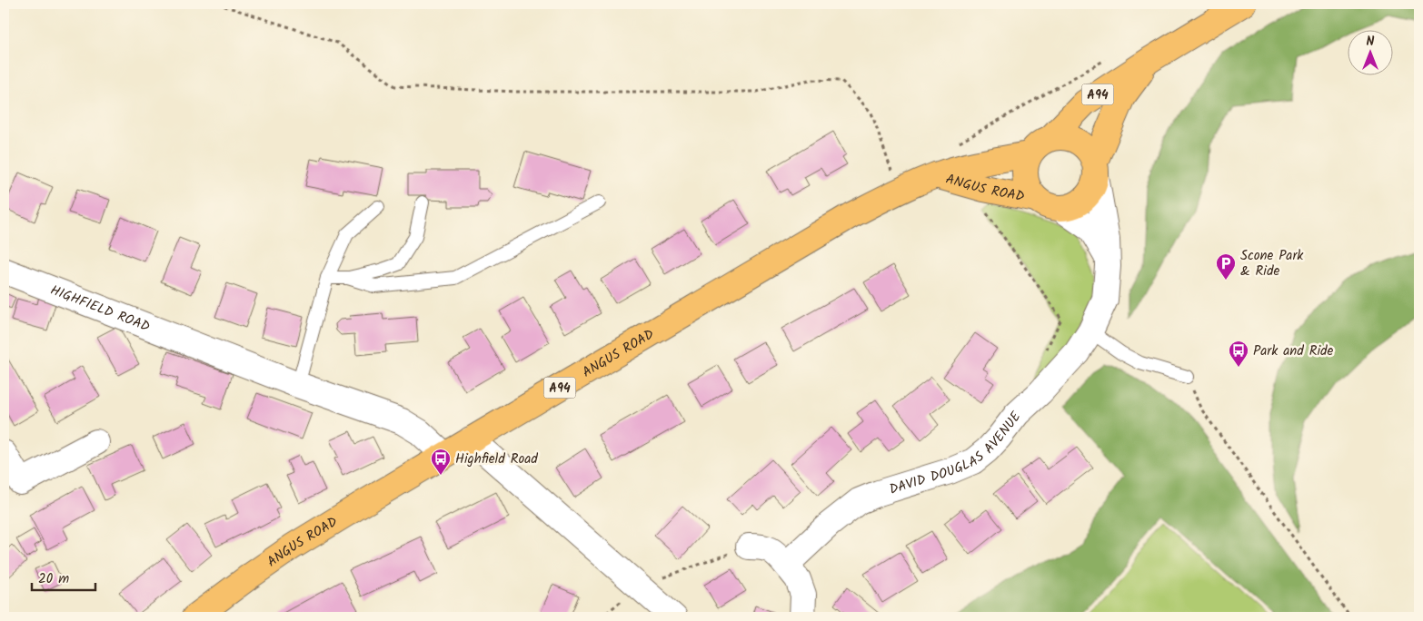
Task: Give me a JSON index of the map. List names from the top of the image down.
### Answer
{
  "streets": {
    "main road": ["A94", "ANGUS ROAD"],
    "street": ["HIGHFIELD ROAD", "DAVID DOUGLAS AVENUE"]
  },
  "crossings": [
    ["A94", "ANGUS ROAD"],
    ["A94", "DAVID DOUGLAS AVENUE"],
    ["ANGUS ROAD", "HIGHFIELD ROAD"],
    ["ANGUS ROAD", "DAVID DOUGLAS AVENUE"]
  ],
  "places": {
    "parking": ["Scone Park & Ride"],
    "bus stop": ["Park and Ride", "Highfield Road"]
  },
  "scale_bar": "20 m",
  "north": "top"
}
